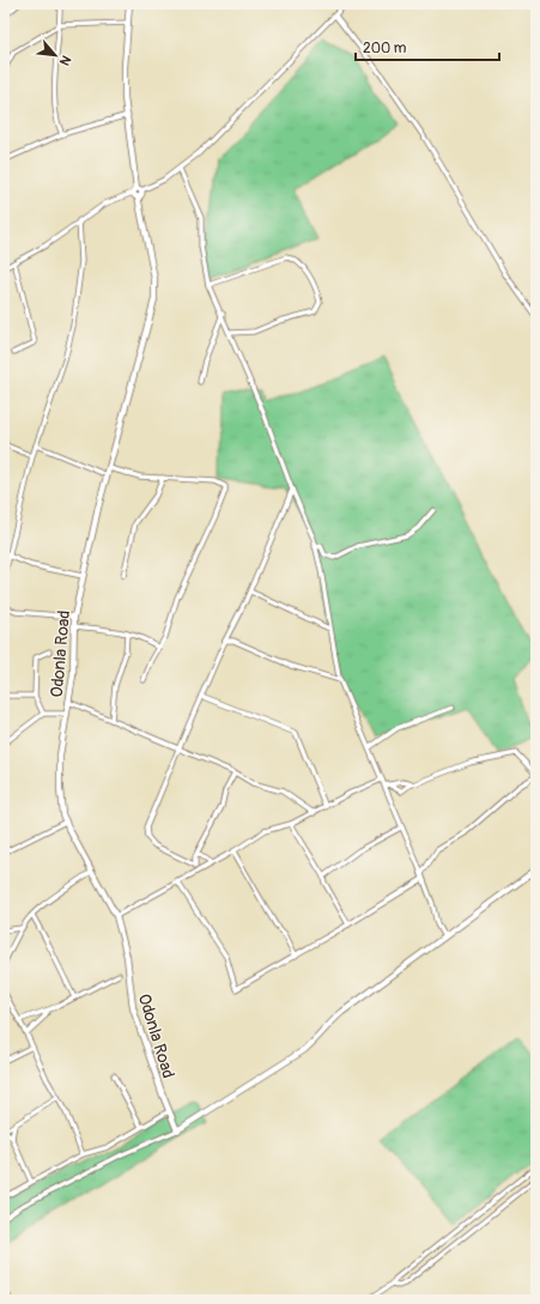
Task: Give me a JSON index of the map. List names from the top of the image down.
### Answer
{
  "streets": {
    "street": ["Odonla Road"]
  },
  "scale_bar": "200 m",
  "north": "bottom right"
}
